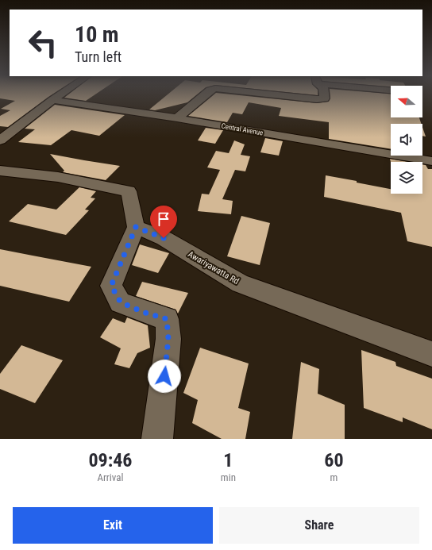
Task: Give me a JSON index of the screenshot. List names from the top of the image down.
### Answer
{
  "streets": {
    "street": ["Central Avenue", "Awariyawatta Rd"]
  },
  "north": "left",
  "page": {
    "turn": ["10 m", "Turn left"],
    "eta": [
      "09:46",
      "Arrival",
      "1",
      "min",
      "60",
      "m"
    ],
    "buttons": ["Exit", "Share"]
  }
}
